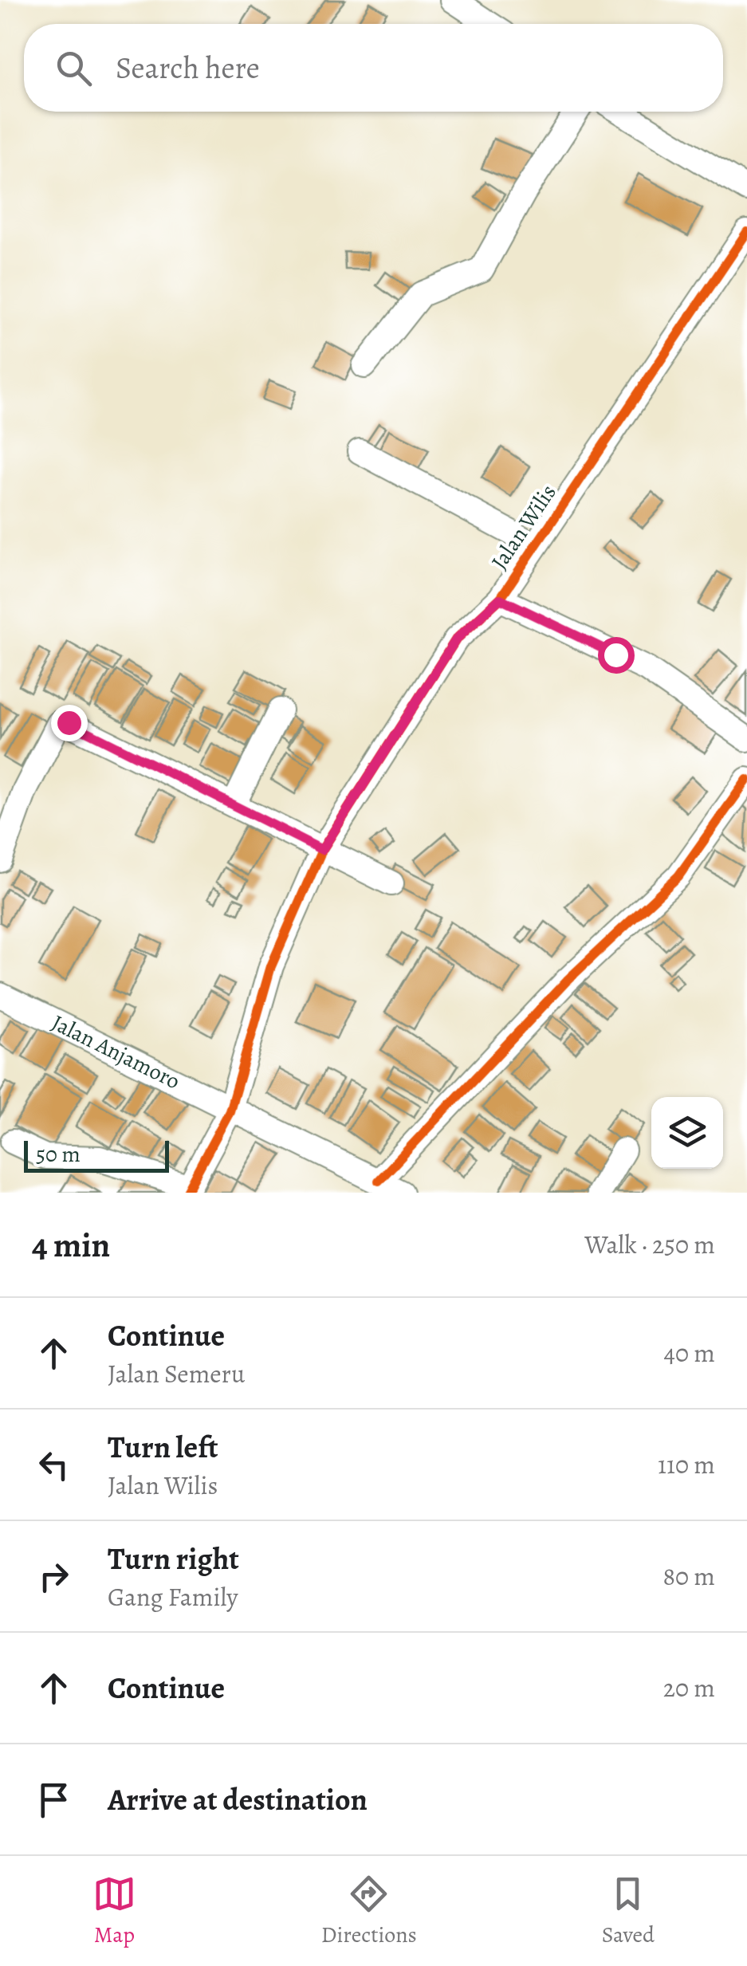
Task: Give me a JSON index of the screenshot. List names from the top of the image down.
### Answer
{
  "streets": {
    "street": ["Jalan Wilis", "Jalan Anjamoro"]
  },
  "crossings": [
    ["Jalan Wilis", "Jalan Anjamoro"]
  ],
  "scale_bar": "50 m",
  "page": {
    "search": "Search here",
    "scale": "50 m",
    "heading": ["4 min", "Walk · 250 m"],
    "list": [
      ["Continue", "Jalan Semeru", "40 m"],
      ["Turn left", "Jalan Wilis", "110 m"],
      ["Turn right", "Gang Family", "80 m"],
      ["Continue", "20 m"],
      "Arrive at destination"
    ],
    "nav": ["Map", "Directions", "Saved"]
  }
}
